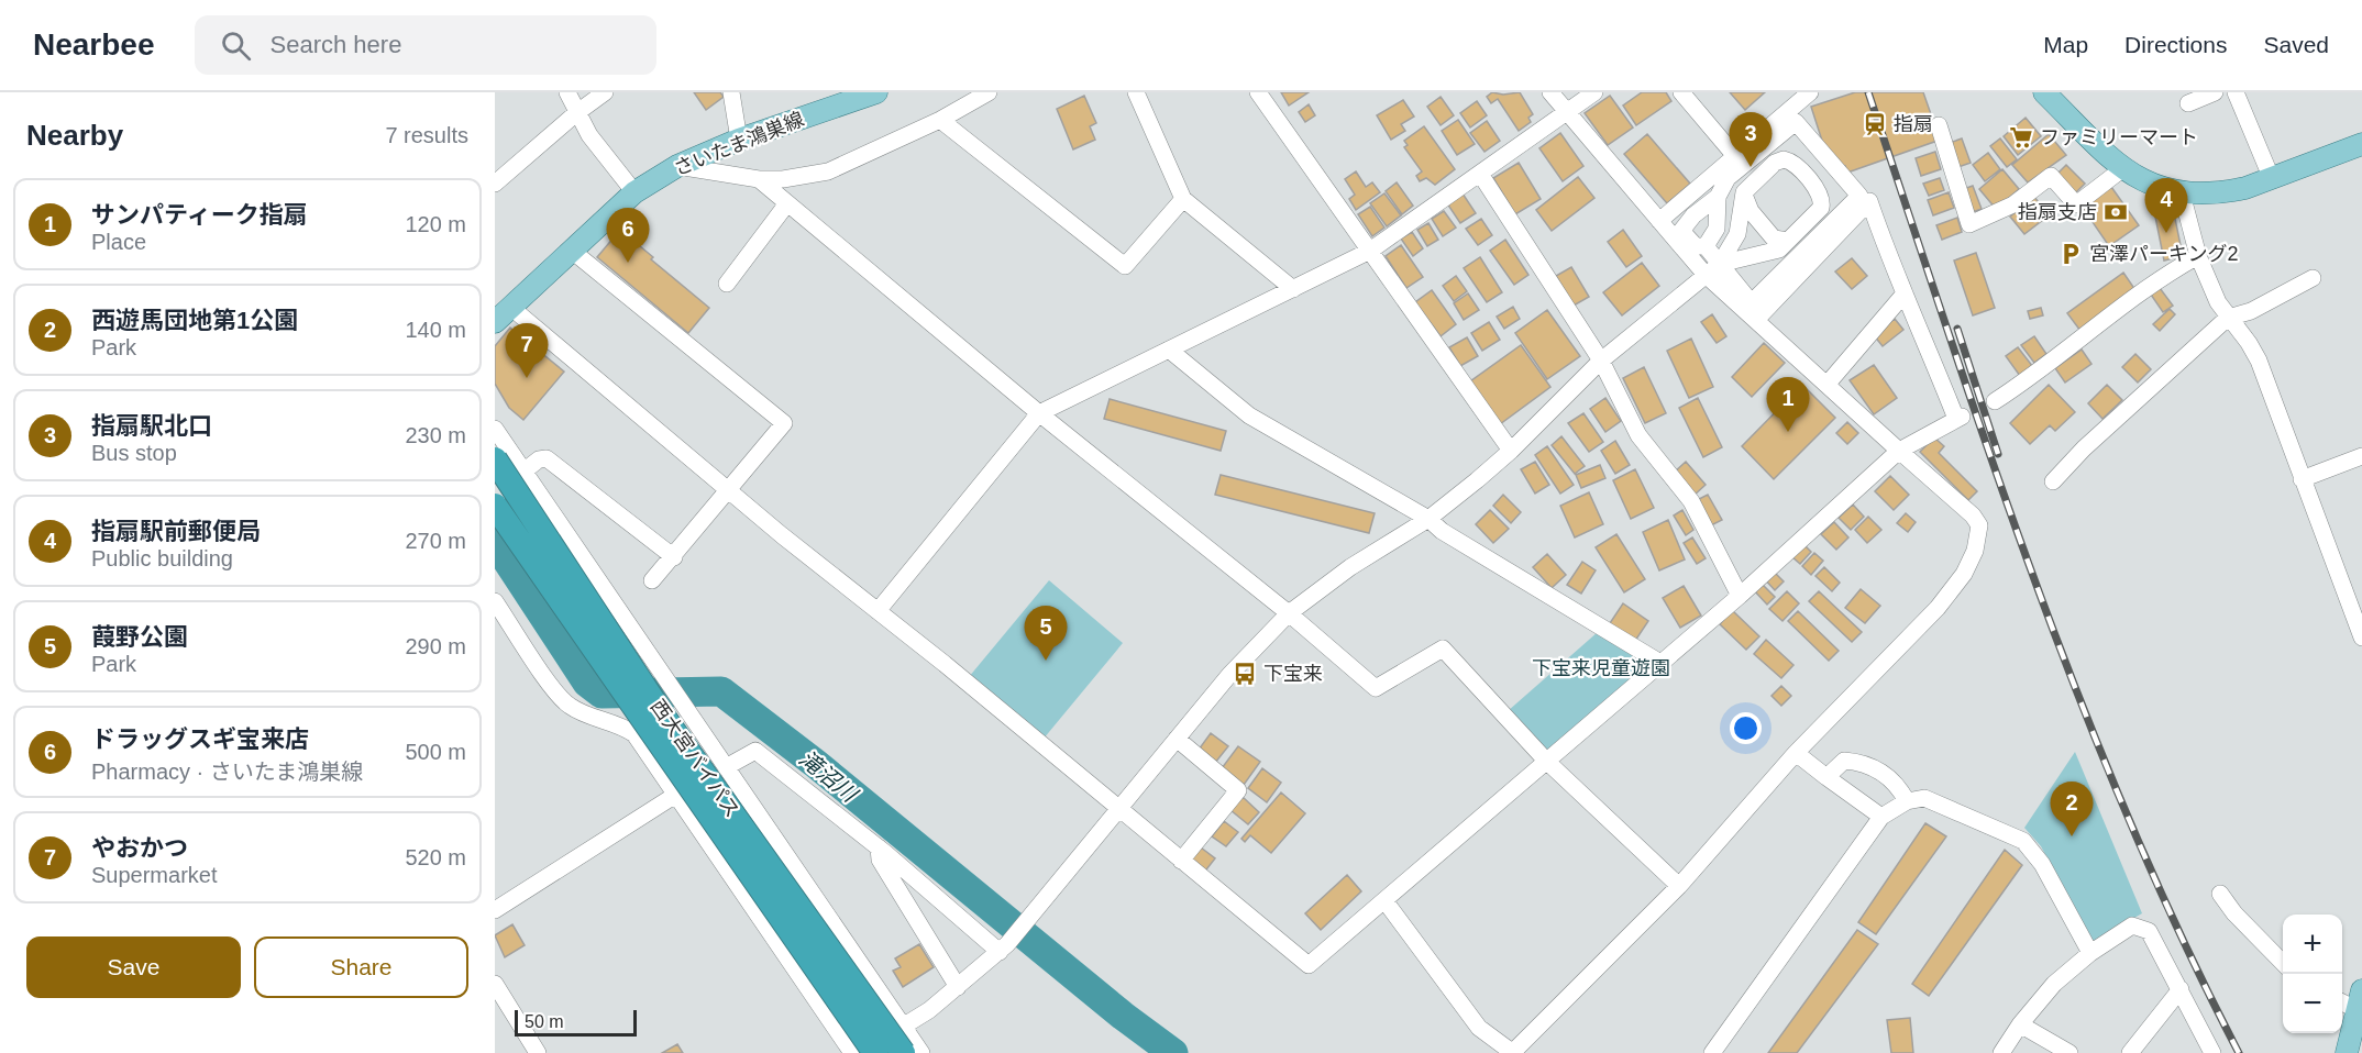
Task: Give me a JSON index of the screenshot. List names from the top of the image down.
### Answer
{
  "streets": {
    "highway": ["西大宮バイパス"],
    "main road": ["さいたま鴻巣線"]
  },
  "water": ["滝沼川"],
  "parks": ["下宝来児童遊園"],
  "places": {
    "station": ["指扇"],
    "supermarket": ["ファミリーマート"],
    "bank": ["指扇支店"],
    "parking": ["宮澤パーキング2"],
    "bus stop": ["下宝来"]
  },
  "scale_bar": "50 m",
  "page": {
    "header": "Nearbee",
    "search": "Search here",
    "nav": ["Map", "Directions", "Saved"],
    "heading": ["Nearby", "7 results"],
    "pins": [
      "3",
      "4",
      "6",
      "7",
      "1",
      "5",
      "2"
    ],
    "list": [
      {
        "mark": "1",
        "name": "サンパティーク指扇",
        "note": "Place",
        "value": "120 m"
      },
      {
        "mark": "2",
        "name": "西遊馬団地第1公園",
        "note": "Park",
        "value": "140 m"
      },
      {
        "mark": "3",
        "name": "指扇駅北口",
        "note": "Bus stop",
        "value": "230 m"
      },
      {
        "mark": "4",
        "name": "指扇駅前郵便局",
        "note": "Public building",
        "value": "270 m"
      },
      {
        "mark": "5",
        "name": "葭野公園",
        "note": "Park",
        "value": "290 m"
      },
      {
        "mark": "6",
        "name": "ドラッグスギ宝来店",
        "note": "Pharmacy · さいたま鴻巣線",
        "value": "500 m"
      },
      {
        "mark": "7",
        "name": "やおかつ",
        "note": "Supermarket",
        "value": "520 m"
      }
    ],
    "map_buttons": ["+", "−"],
    "buttons": ["Save", "Share"],
    "scale": "50 m"
  }
}
